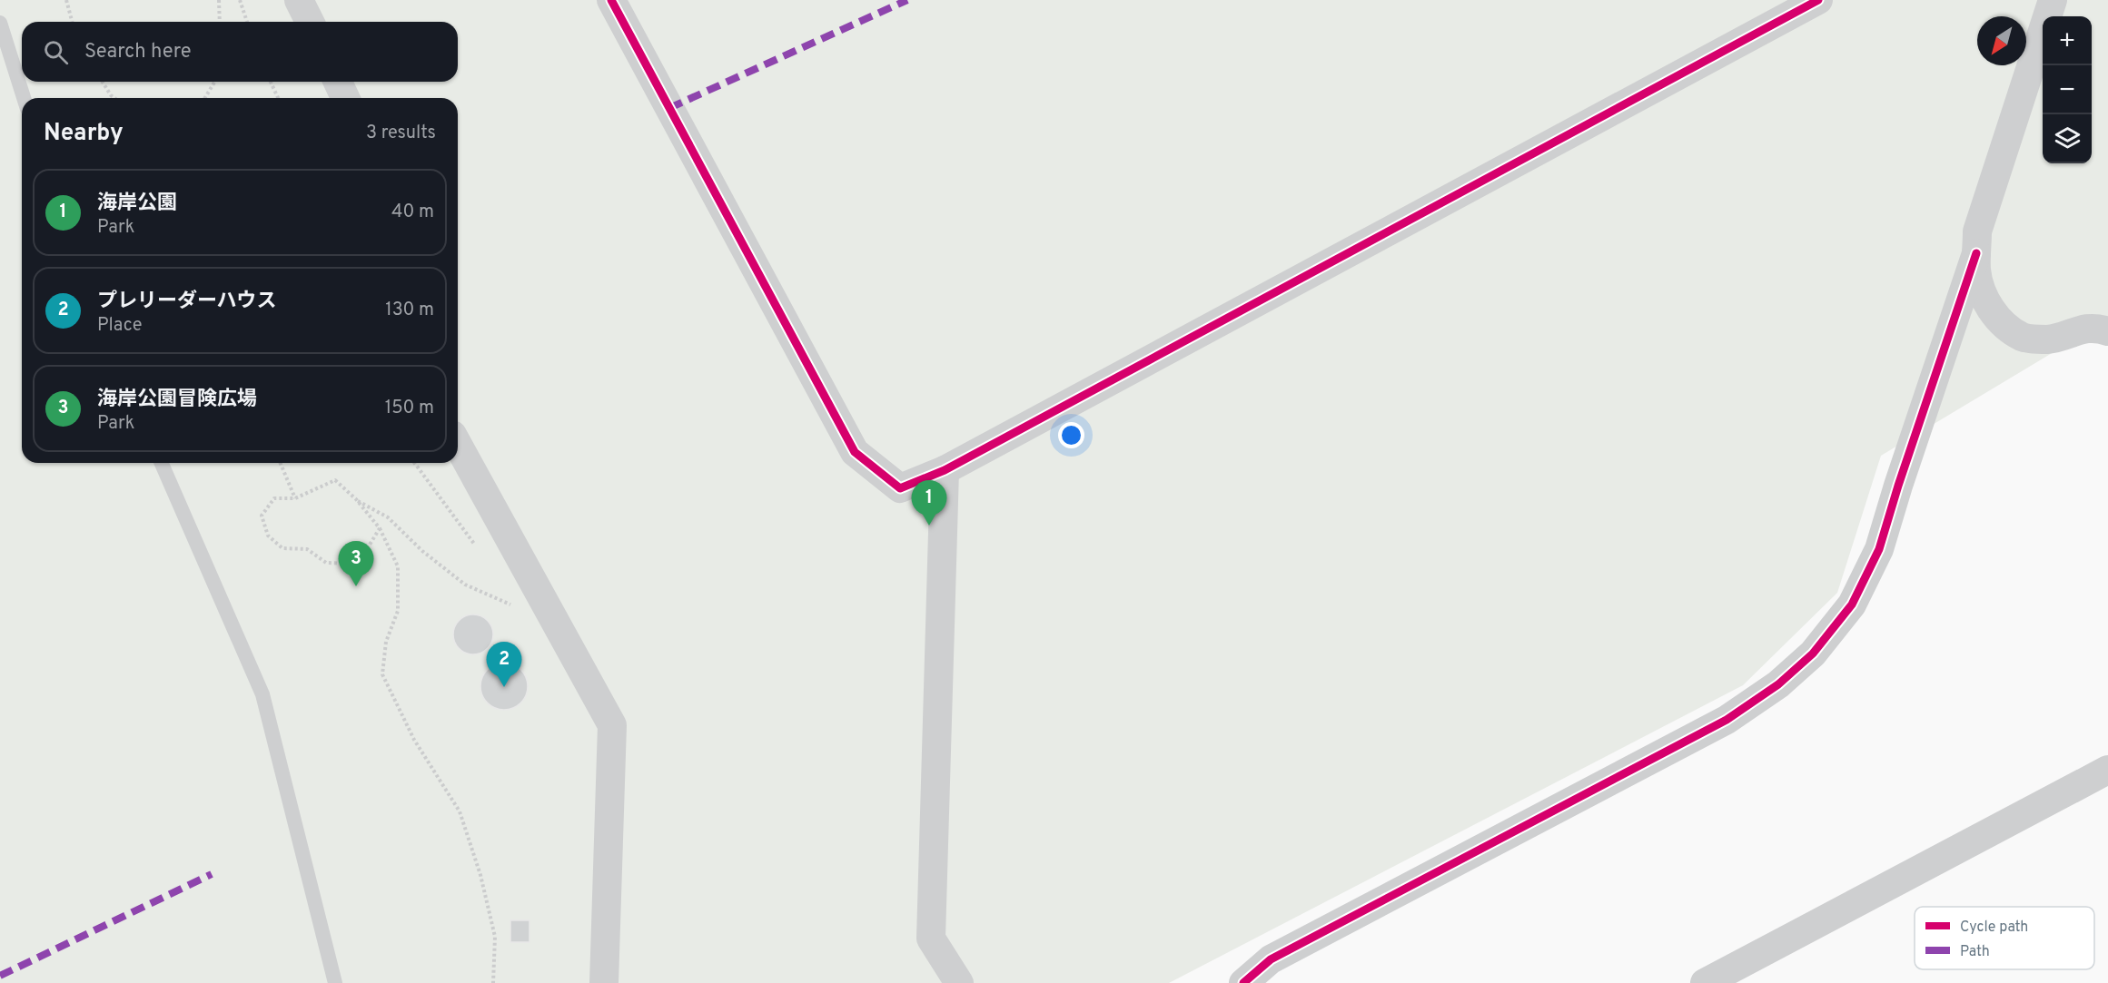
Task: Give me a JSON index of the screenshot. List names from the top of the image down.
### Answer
{
  "legend": ["Cycle path", "Path"],
  "north": "bottom left",
  "page": {
    "map_buttons": ["+", "−"],
    "search": "Search here",
    "heading": ["Nearby", "3 results"],
    "list": [
      {
        "mark": "1",
        "name": "海岸公園",
        "note": "Park",
        "value": "40 m"
      },
      {
        "mark": "2",
        "name": "プレリーダーハウス",
        "note": "Place",
        "value": "130 m"
      },
      {
        "mark": "3",
        "name": "海岸公園冒険広場",
        "note": "Park",
        "value": "150 m"
      }
    ],
    "pins": ["1", "3", "2"]
  }
}
